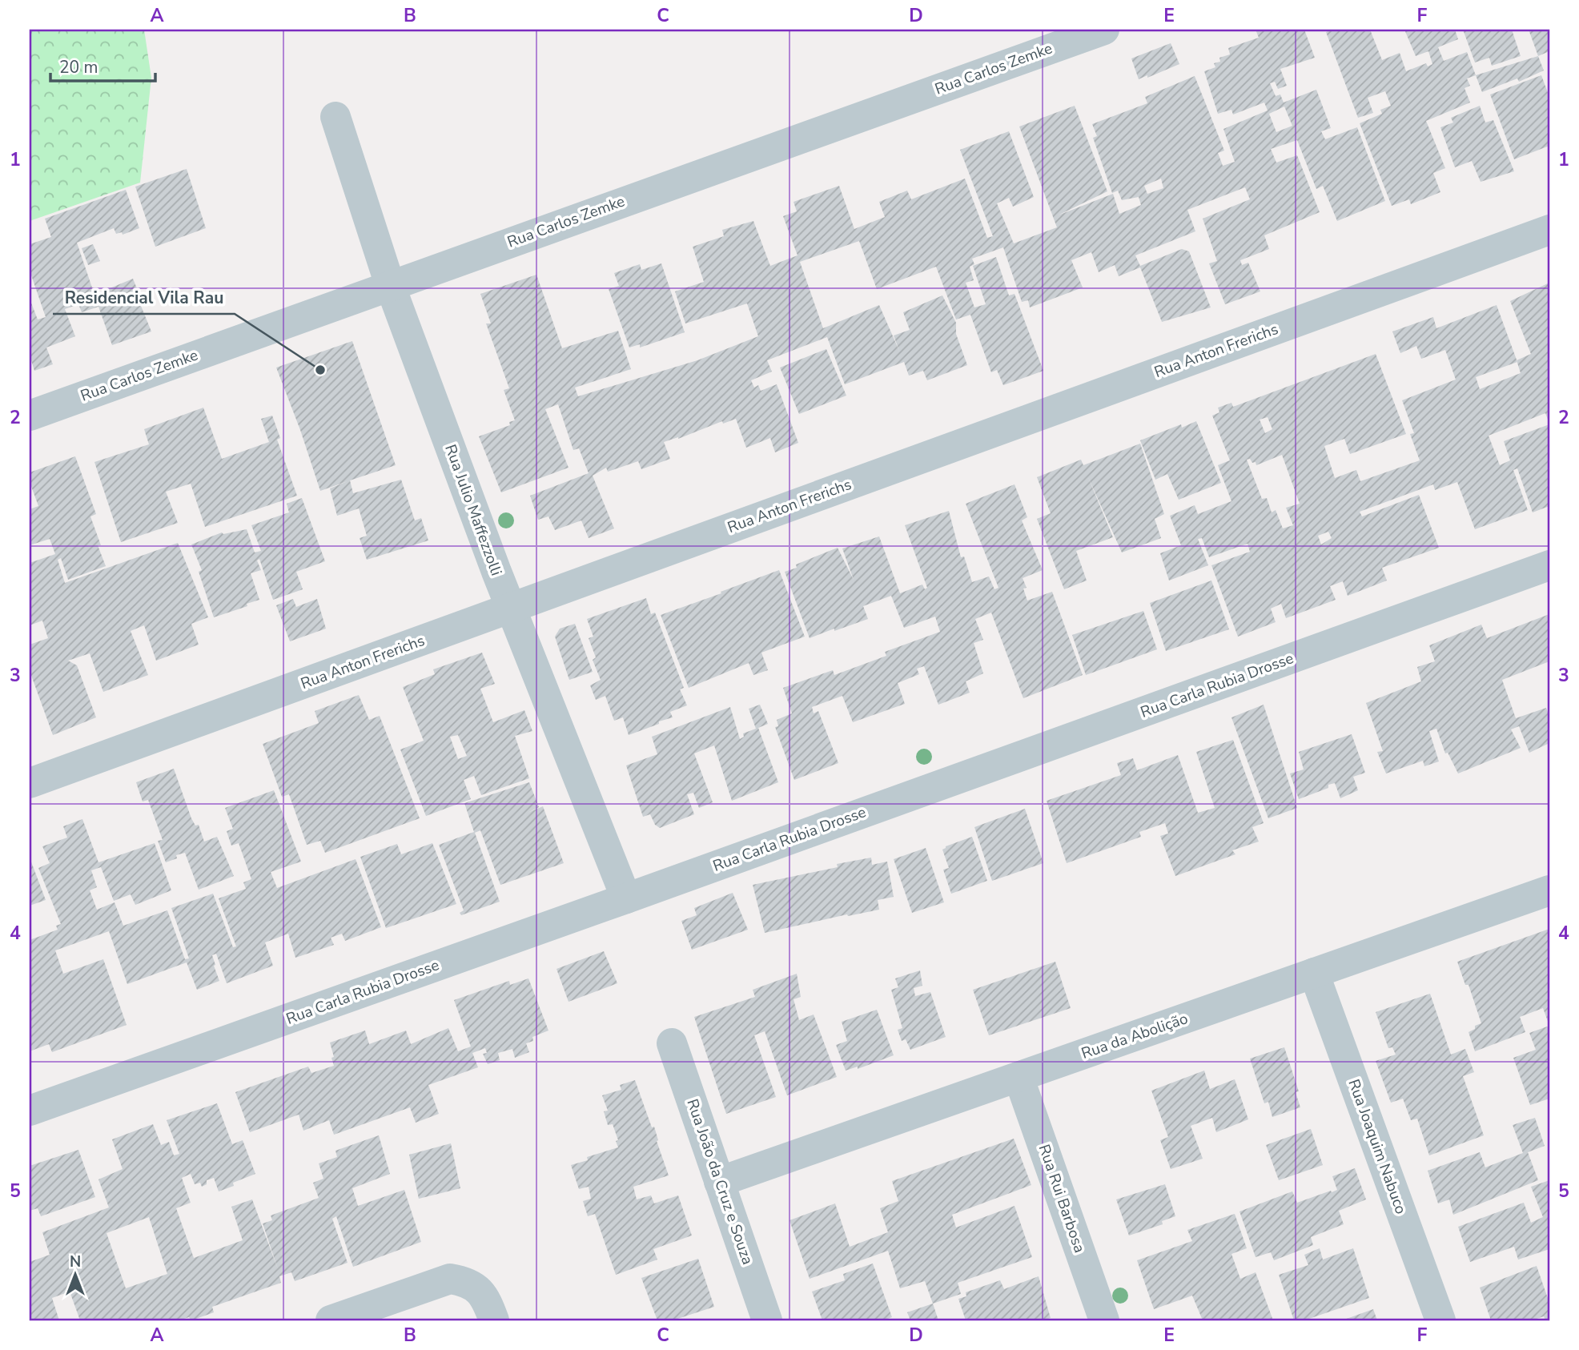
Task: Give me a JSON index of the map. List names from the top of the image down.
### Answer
{
  "streets": {
    "street": [
      "Rua Carlos Zemke",
      "Rua Anton Frerichs",
      "Rua Julio Maffezzolli",
      "Rua Carla Rubia Drosse",
      "Rua da Abolição",
      "Rua Joaquim Nabuco",
      "Rua João da Cruz e Souza",
      "Rua Rui Barbosa"
    ]
  },
  "crossings": [
    ["Rua Carlos Zemke", "Rua Julio Maffezzolli"],
    ["Rua Anton Frerichs", "Rua Julio Maffezzolli"],
    ["Rua Julio Maffezzolli", "Rua Carla Rubia Drosse"],
    ["Rua da Abolição", "Rua Joaquim Nabuco"],
    ["Rua da Abolição", "Rua João da Cruz e Souza"],
    ["Rua da Abolição", "Rua Rui Barbosa"]
  ],
  "places": ["Residencial Vila Rau"],
  "scale_bar": "20 m",
  "north": "top",
  "grid": {
    "columns": [
      "A",
      "B",
      "C",
      "D",
      "E",
      "F"
    ],
    "rows": [
      "1",
      "2",
      "3",
      "4",
      "5"
    ]
  }
}
